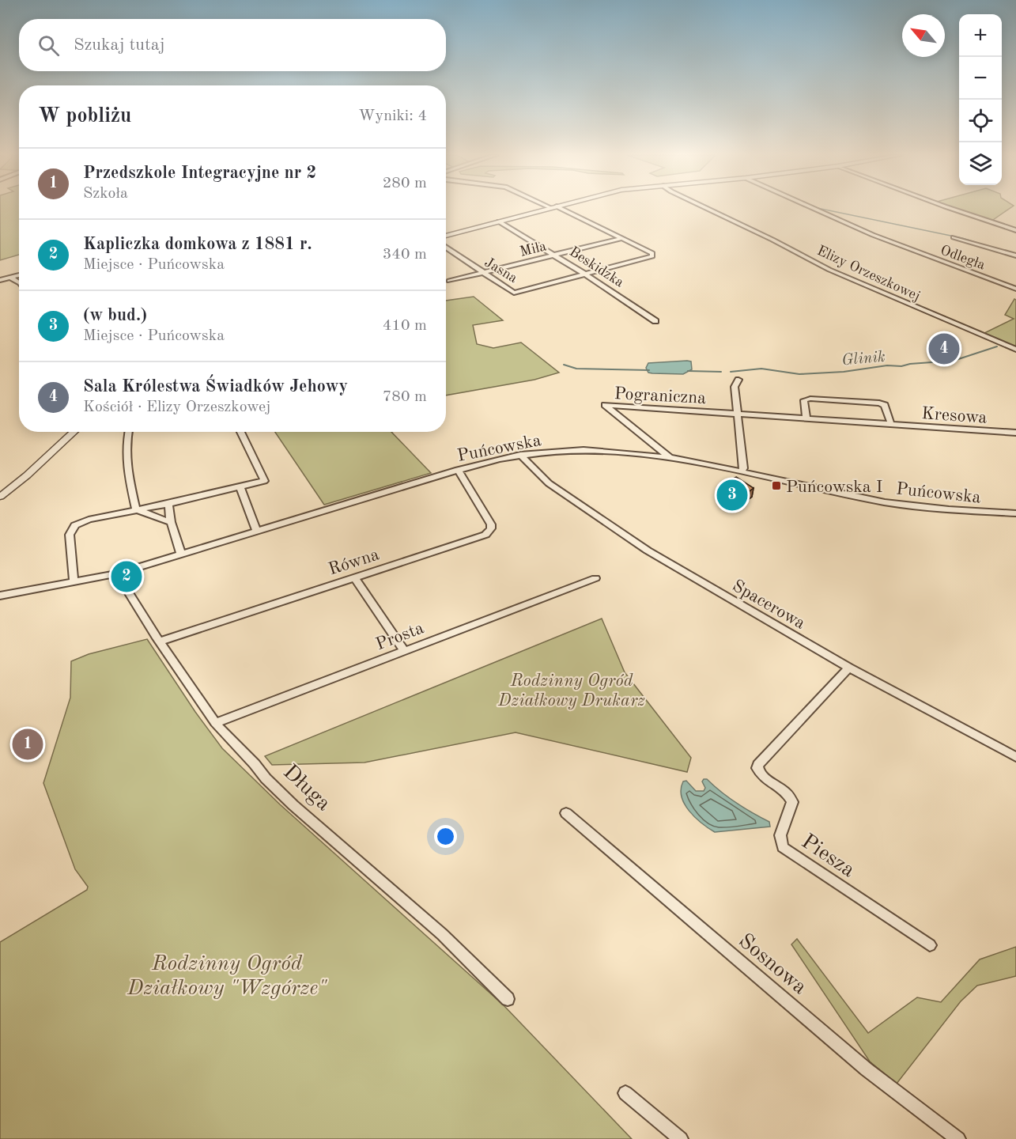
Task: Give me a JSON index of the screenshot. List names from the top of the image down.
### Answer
{
  "streets": {
    "street": [
      "Miła",
      "Odległa",
      "Beskidzka",
      "Jasna",
      "Elizy Orzeszkowej",
      "Pograniczna",
      "Kresowa",
      "Puńcowska",
      "Równa",
      "Spacerowa",
      "Prosta",
      "Długa",
      "Piesza",
      "Sosnowa"
    ]
  },
  "crossings": [
    ["Miła", "Beskidzka"],
    ["Miła", "Jasna"],
    ["Beskidzka", "Jasna"],
    ["Pograniczna", "Kresowa"],
    ["Pograniczna", "Puńcowska"],
    ["Puńcowska", "Równa"],
    ["Puńcowska", "Spacerowa"],
    ["Puńcowska", "Długa"],
    ["Równa", "Długa"],
    ["Spacerowa", "Piesza"],
    ["Prosta", "Długa"]
  ],
  "water": ["Glinik"],
  "parks": ["Rodzinny Ogród Działkowy Drukarz", "Rodzinny Ogród Działkowy \"Wzgórze\""],
  "places": {
    "transit": ["Puńcowska I"]
  },
  "north": "top left",
  "page": {
    "map_buttons": ["+", "−"],
    "search": "Szukaj tutaj",
    "heading": ["W pobliżu", "Wyniki: 4"],
    "list": [
      {
        "mark": "1",
        "name": "Przedszkole Integracyjne nr 2",
        "note": "Szkoła",
        "value": "280 m"
      },
      {
        "mark": "2",
        "name": "Kapliczka domkowa z 1881 r.",
        "note": "Miejsce · Puńcowska",
        "value": "340 m"
      },
      {
        "mark": "3",
        "name": "(w bud.)",
        "note": "Miejsce · Puńcowska",
        "value": "410 m"
      },
      {
        "mark": "4",
        "name": "Sala Królestwa Świadków Jehowy",
        "note": "Kościół · Elizy Orzeszkowej",
        "value": "780 m"
      }
    ],
    "pins": [
      "4",
      "3",
      "2",
      "1"
    ]
  }
}
